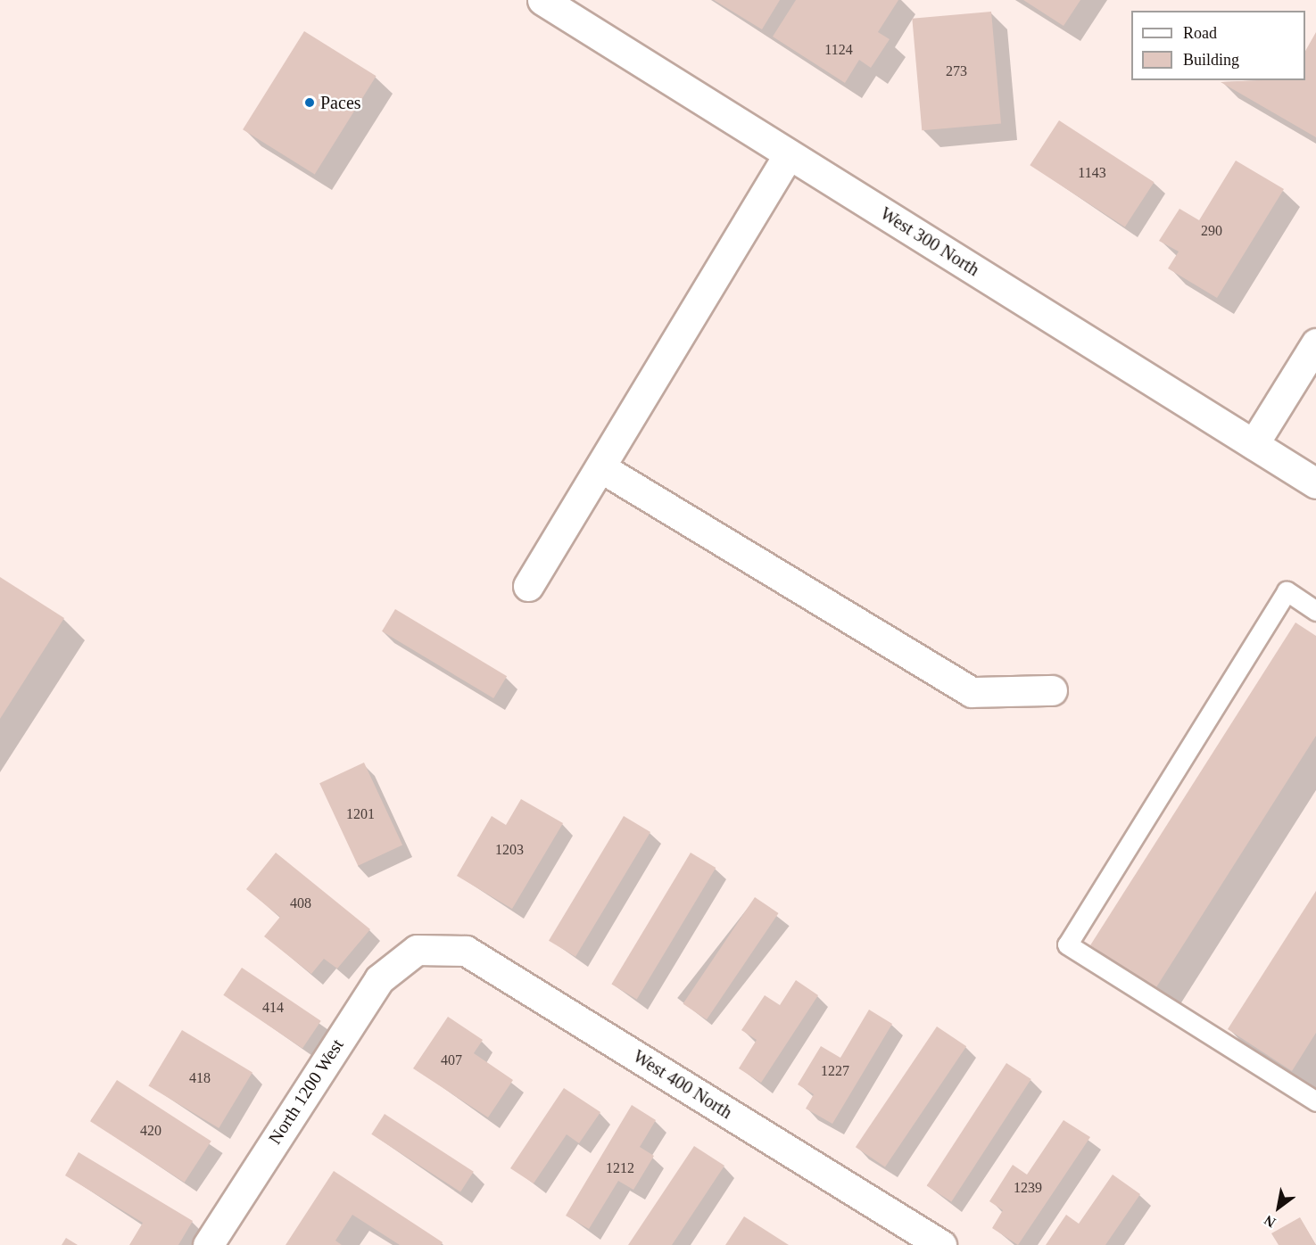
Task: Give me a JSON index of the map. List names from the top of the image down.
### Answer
{
  "streets": {
    "street": ["West 300 North", "West 400 North", "North 1200 West"]
  },
  "crossings": [
    ["West 400 North", "North 1200 West"]
  ],
  "places": ["Paces"],
  "house_numbers": [
    "1124",
    "273",
    "1143",
    "290",
    "1201",
    "1203",
    "408",
    "414",
    "407",
    "1227",
    "418",
    "420",
    "1212",
    "1239"
  ],
  "legend": ["Road", "Building"],
  "north": "bottom left"
}
